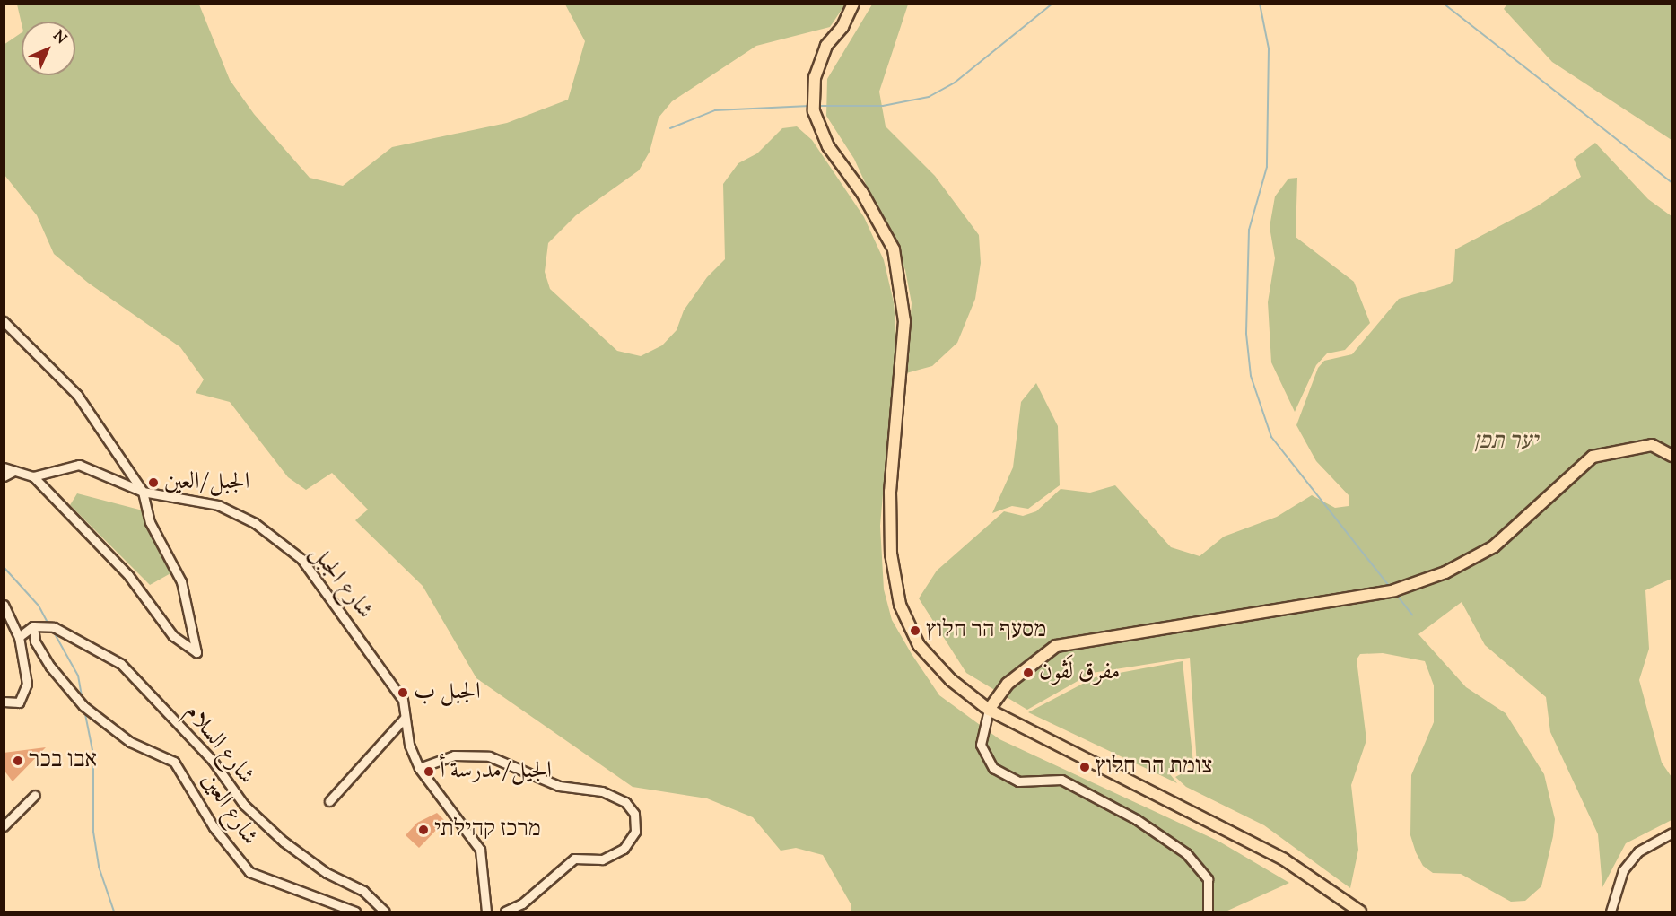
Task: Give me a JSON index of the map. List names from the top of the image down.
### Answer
{
  "streets": {
    "street": ["شارع الجبل", "شارع السلام", "شارع العين"]
  },
  "crossings": [
    ["شارع السلام", "شارع العين"]
  ],
  "parks": ["יער תפן"],
  "places": [
    "الجبل/العين",
    "מסעף הר חלוץ",
    "مفرق لَڤون",
    "الجبل ب",
    "אבו בכר",
    "צומת הר חלוץ",
    "الجيل/مدرسة أ",
    "מרכז קהילתי"
  ],
  "north": "top right"
}
